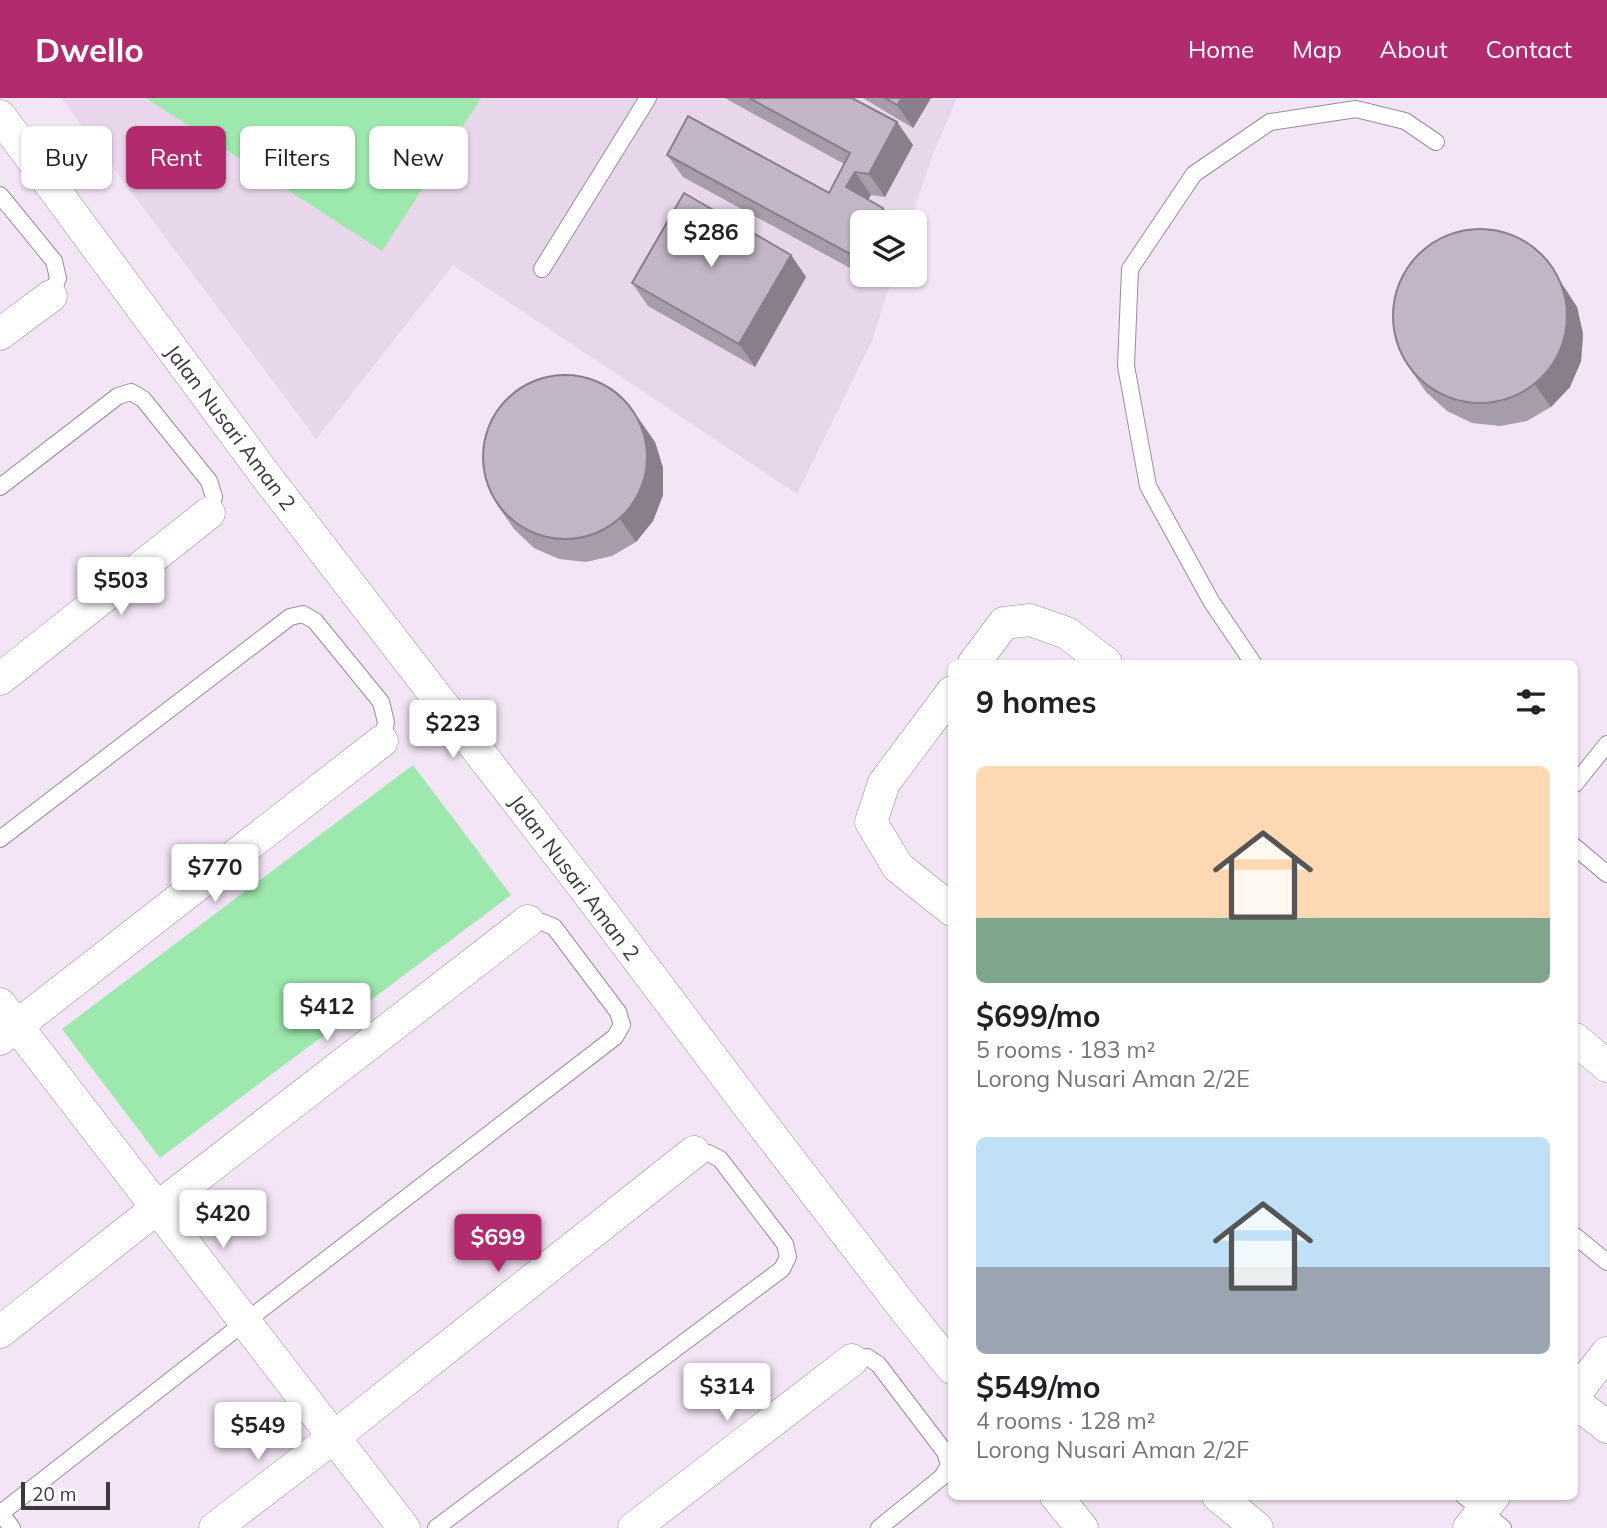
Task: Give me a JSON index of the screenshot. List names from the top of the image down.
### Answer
{
  "streets": {
    "street": ["Jalan Nusari Aman 2"]
  },
  "scale_bar": "20 m",
  "page": {
    "header": "Dwello",
    "nav": [
      "Home",
      "Map",
      "About",
      "Contact"
    ],
    "chip": [
      "Buy",
      "Rent",
      "Filters",
      "New"
    ],
    "price": [
      "$286",
      "$503",
      "$223",
      "$770",
      "$412",
      "$420",
      "$699",
      "$314",
      "$549"
    ],
    "heading": "9 homes",
    "list": [
      {
        "name": "$699/mo",
        "note": "5 rooms · 183 m² · Lorong Nusari Aman 2/2E"
      },
      {
        "name": "$549/mo",
        "note": "4 rooms · 128 m² · Lorong Nusari Aman 2/2F"
      }
    ],
    "scale": "20 m"
  }
}
